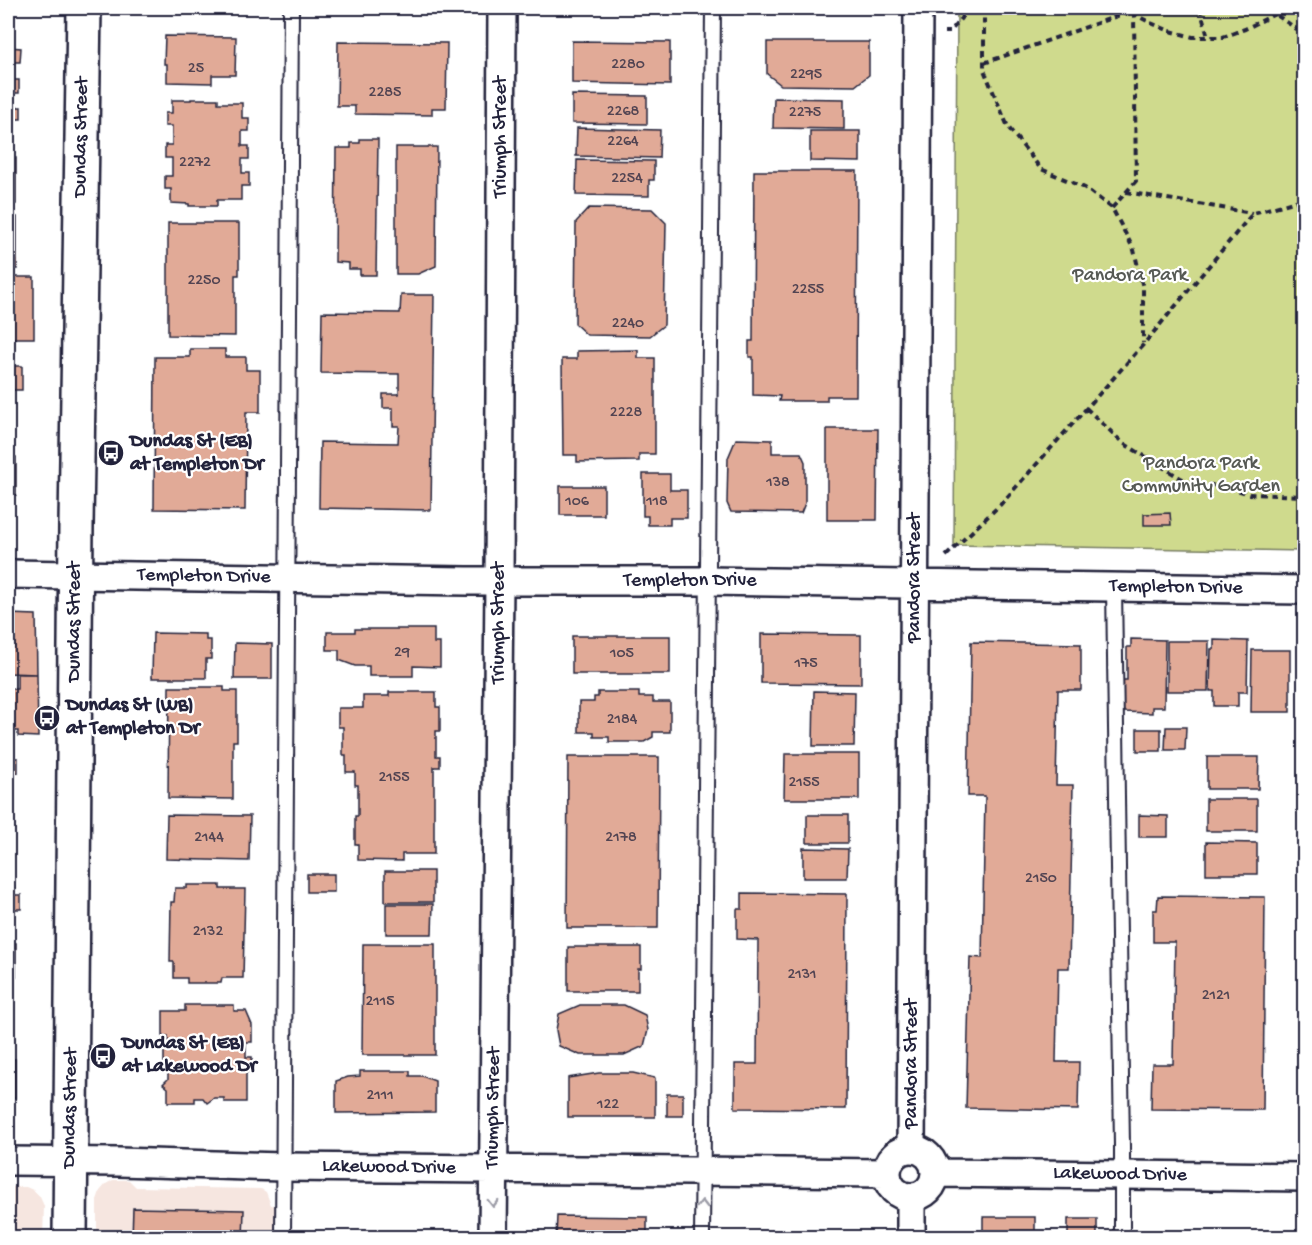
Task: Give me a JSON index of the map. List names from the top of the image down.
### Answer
{
  "streets": {
    "main road": ["Dundas Street"],
    "street": [
      "Triumph Street",
      "Templeton Drive",
      "Pandora Street",
      "Lakewood Drive"
    ]
  },
  "crossings": [
    ["Dundas Street", "Templeton Drive"],
    ["Dundas Street", "Lakewood Drive"],
    ["Triumph Street", "Templeton Drive"],
    ["Triumph Street", "Lakewood Drive"],
    ["Templeton Drive", "Pandora Street"],
    ["Pandora Street", "Lakewood Drive"]
  ],
  "parks": ["Pandora Park", "Pandora Park Community Garden"],
  "places": {
    "bus stop": ["Dundas St (EB) at Templeton Dr", "Dundas St (WB) at Templeton Dr", "Dundas St (EB) at Lakewood Dr"]
  },
  "house_numbers": [
    "2280",
    "25",
    "2295",
    "2285",
    "2268",
    "2275",
    "2264",
    "2272",
    "2254",
    "2250",
    "2255",
    "2240",
    "2228",
    "138",
    "106",
    "118",
    "29",
    "105",
    "175",
    "2184",
    "2155",
    "2155",
    "2144",
    "2178",
    "2150",
    "2132",
    "2131",
    "2121",
    "2115",
    "2111",
    "122"
  ]
}
